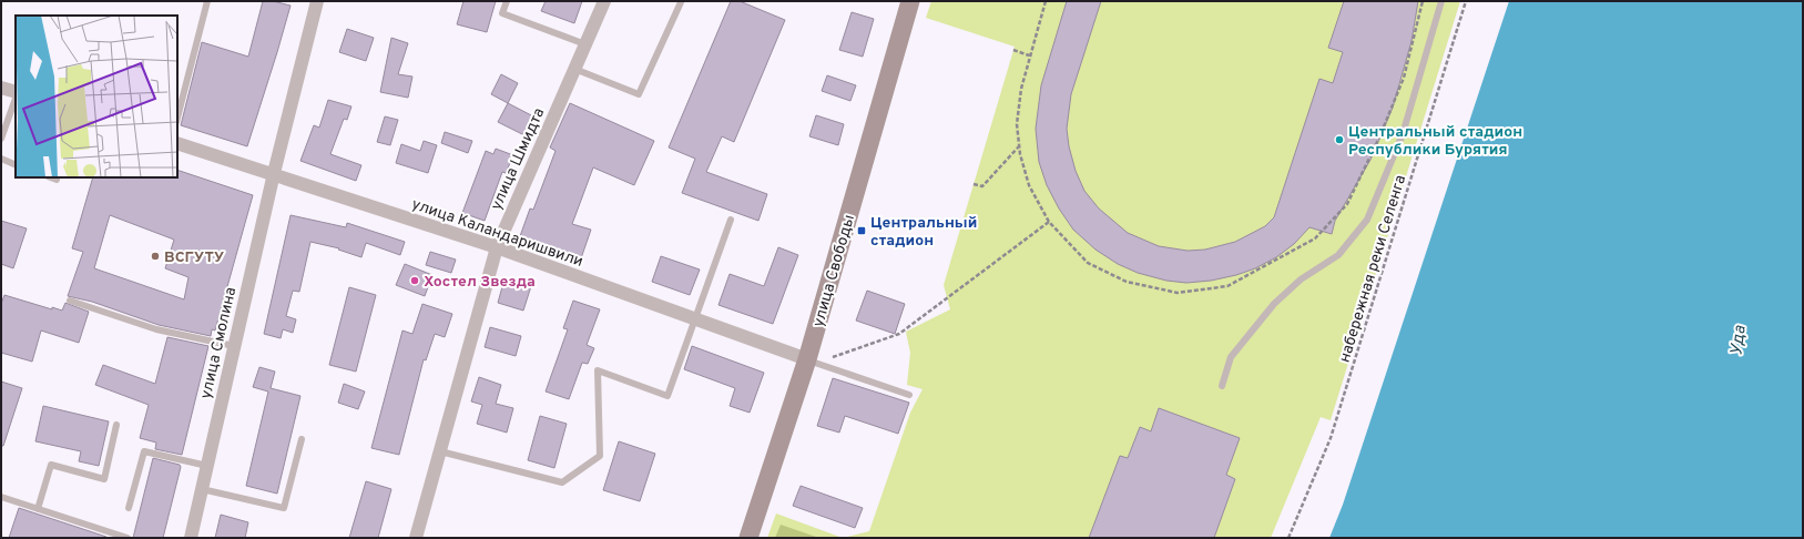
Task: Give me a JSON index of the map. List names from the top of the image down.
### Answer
{
  "streets": {
    "main road": ["улица Свободы"],
    "street": ["улица Шмидта", "улица Каландаришвили", "улица Смолина"],
    "path": ["набережная реки Селенга"]
  },
  "crossings": [
    ["улица Шмидта", "улица Каландаришвили"],
    ["улица Каландаришвили", "улица Свободы"],
    ["улица Каландаришвили", "улица Смолина"]
  ],
  "water": ["Уда"],
  "places": {
    "other": ["Центральный стадион Республики Бурятия", "ВСГУТУ", "Хостел Звезда"],
    "transit": ["Центральный стадион"]
  }
}
